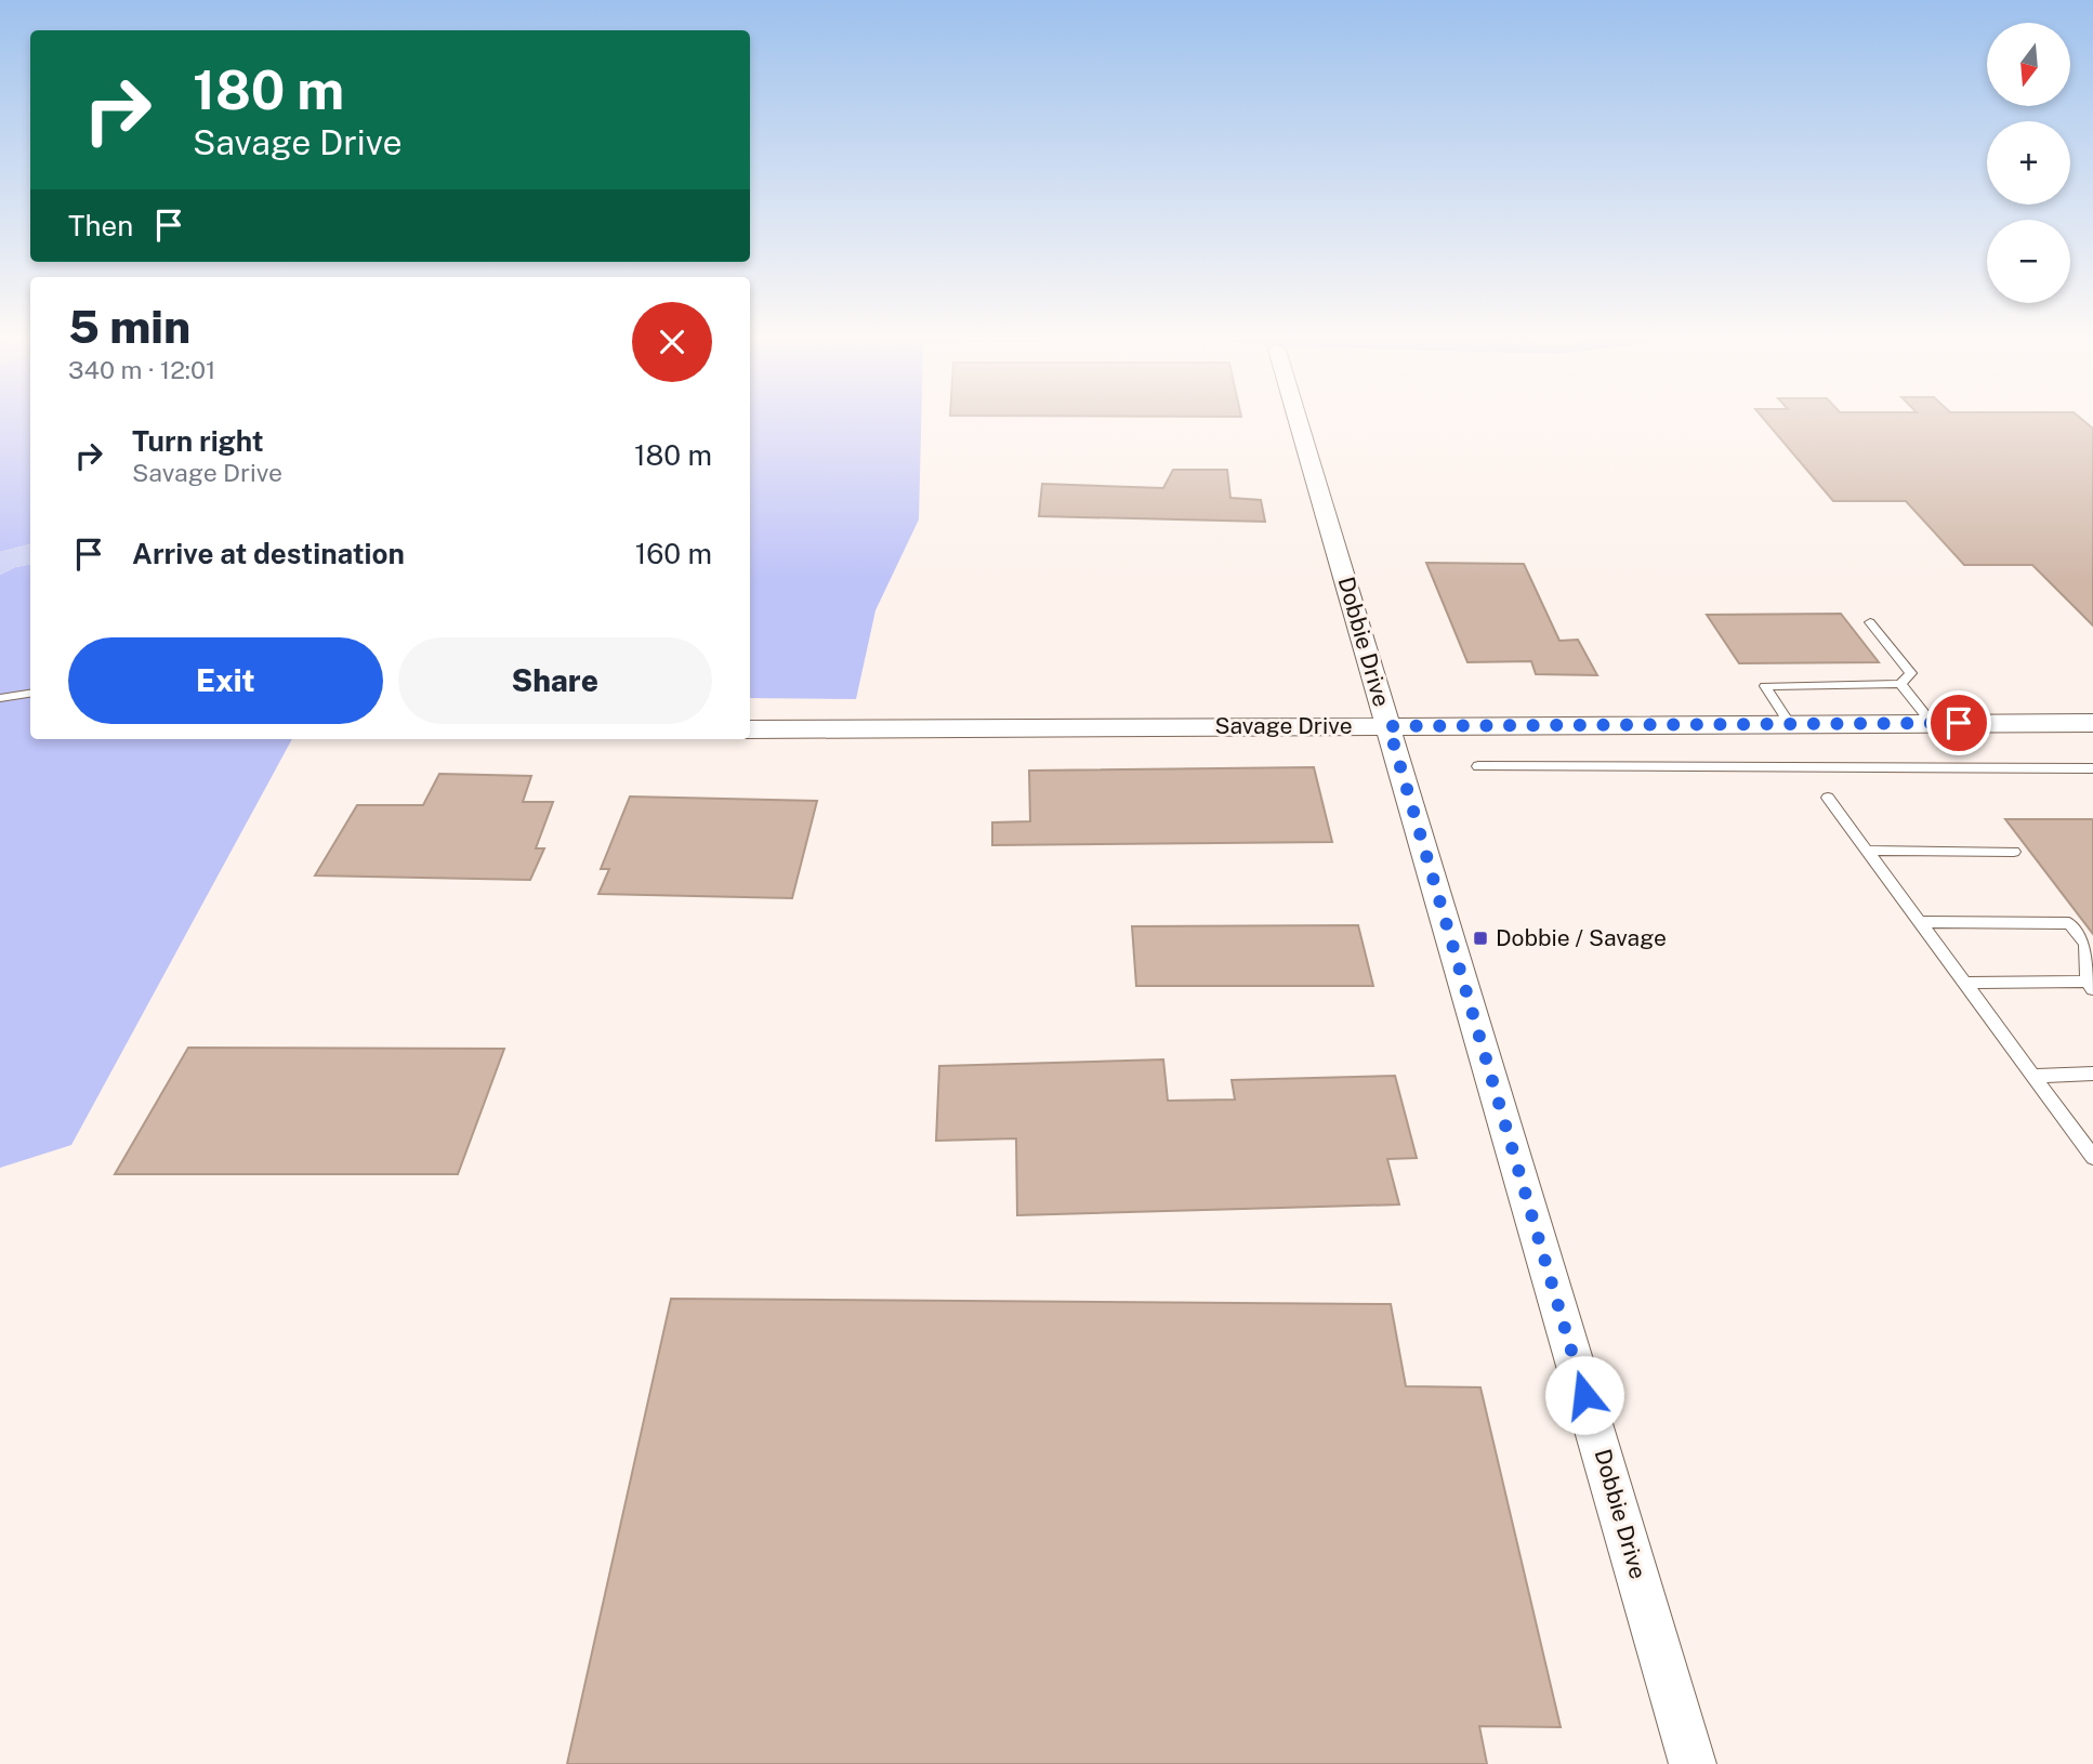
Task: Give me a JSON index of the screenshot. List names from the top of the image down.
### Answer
{
  "streets": {
    "street": ["Dobbie Drive", "Savage Drive"]
  },
  "crossings": [
    ["Dobbie Drive", "Savage Drive"]
  ],
  "places": {
    "transit": ["Dobbie / Savage"]
  },
  "north": "bottom",
  "page": {
    "map_buttons": ["+", "−"],
    "turn": ["180 m", "Savage Drive"],
    "then": "Then",
    "heading": ["5 min", "340 m · 12:01"],
    "list": [
      {
        "name": "Turn right",
        "note": "Savage Drive",
        "value": "180 m"
      },
      {
        "name": "Arrive at destination",
        "value": "160 m"
      }
    ],
    "buttons": ["Exit", "Share"]
  }
}
